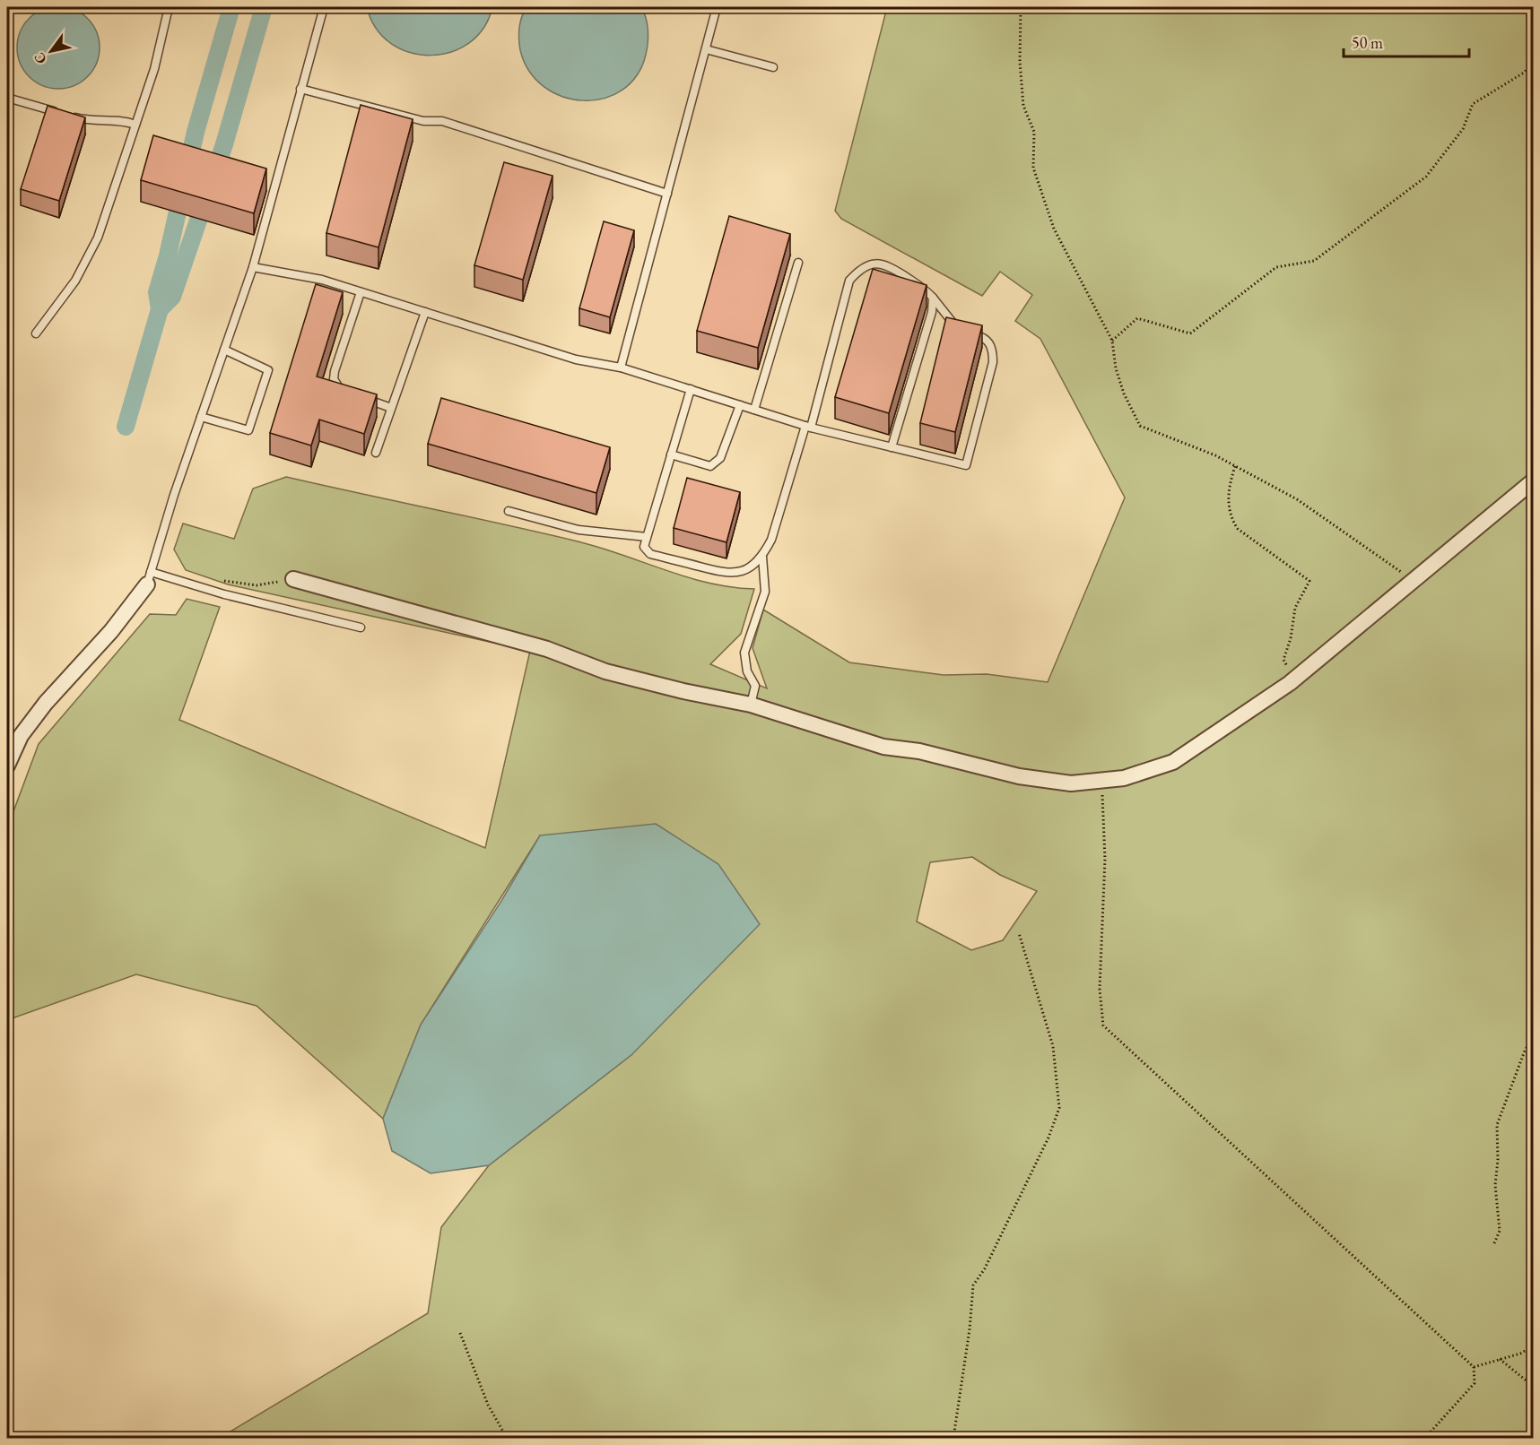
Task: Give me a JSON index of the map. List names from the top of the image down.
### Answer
{
  "scale_bar": "50 m",
  "north": "bottom left"
}
